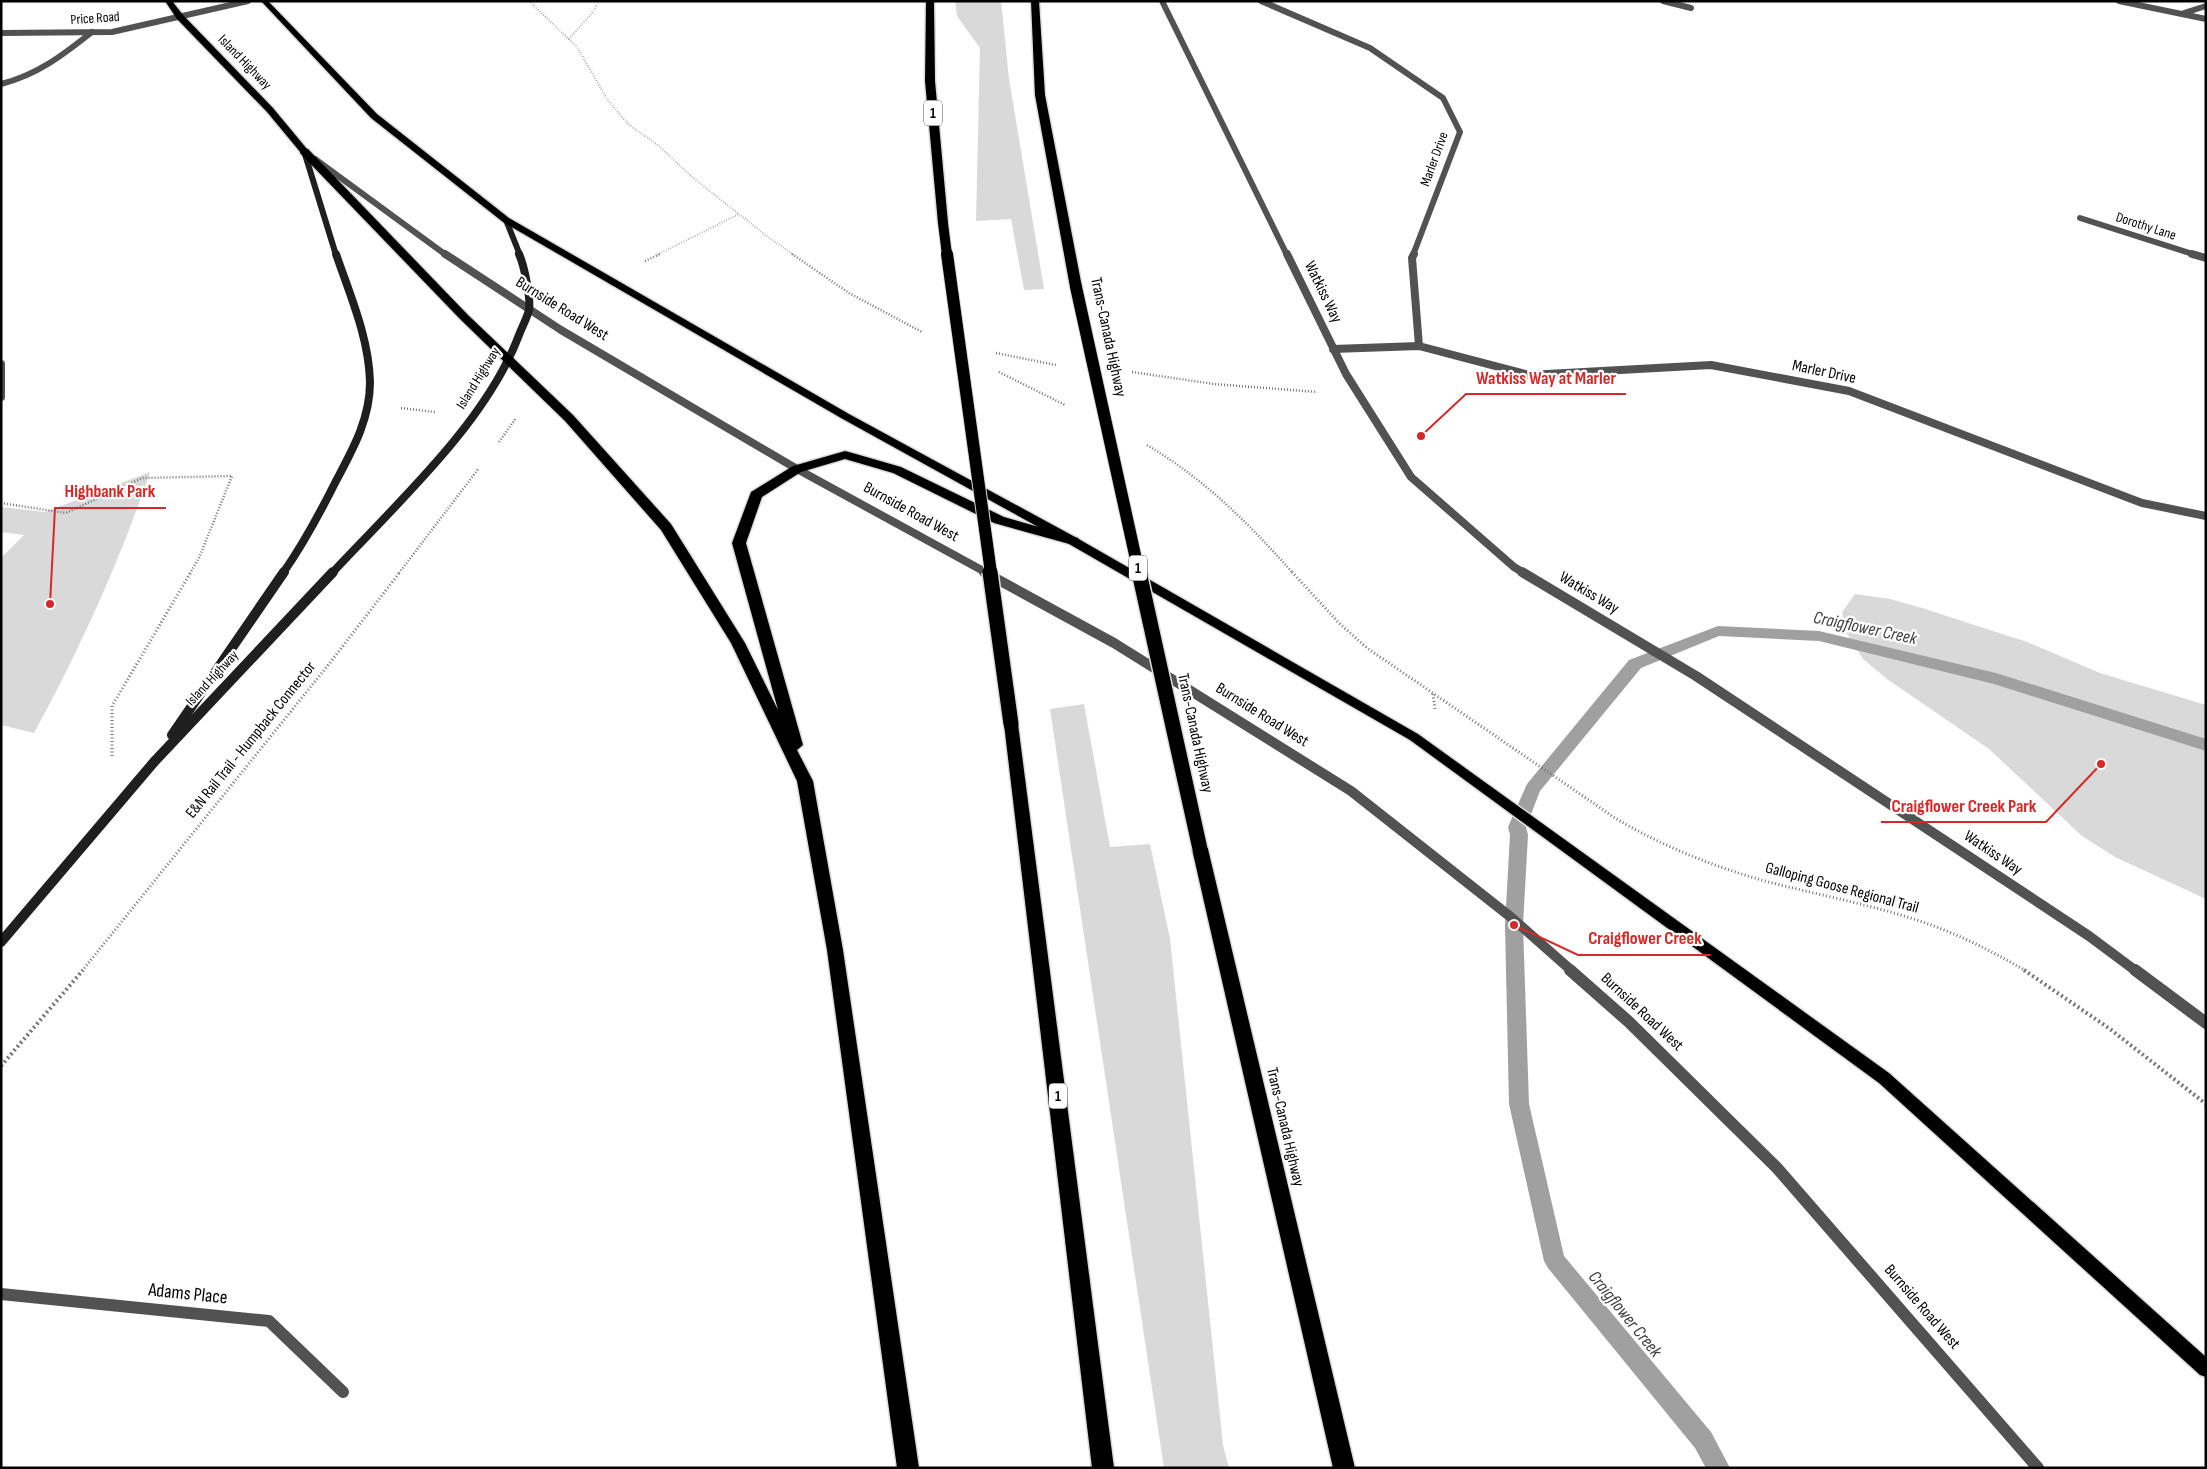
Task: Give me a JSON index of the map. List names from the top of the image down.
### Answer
{
  "streets": {
    "highway": ["1", "Trans-Canada Highway"],
    "main road": ["Island Highway"],
    "street": [
      "Price Road",
      "Marler Drive",
      "Dorothy Lane",
      "Watkiss Way",
      "Burnside Road West",
      "Adams Place"
    ],
    "path": ["E&N Rail Trail - Humpback Connector", "Galloping Goose Regional Trail"]
  },
  "crossings": [
    ["Price Road", "Island Highway"],
    ["Island Highway", "Burnside Road West"],
    ["Marler Drive", "Watkiss Way"]
  ],
  "water": ["Craigflower Creek"],
  "places": [
    "Watkiss Way at Marler",
    "Highbank Park",
    "Craigflower Creek Park",
    "Craigflower Creek"
  ]
}
